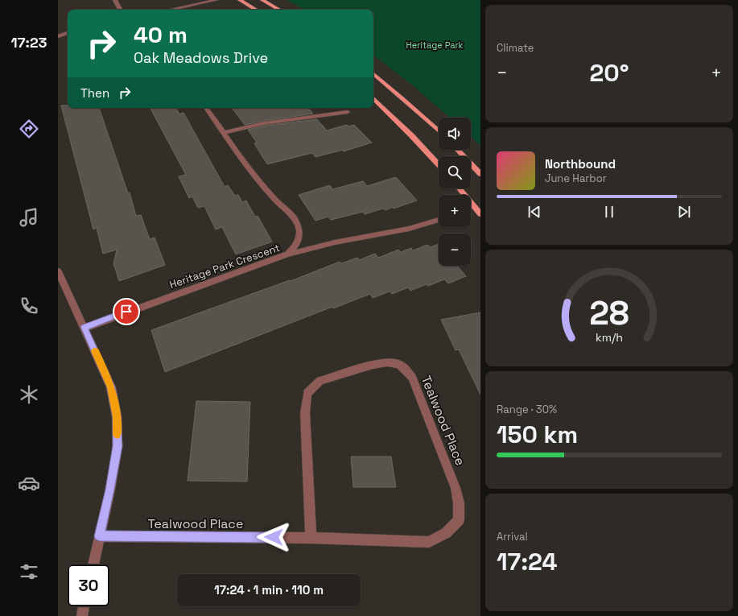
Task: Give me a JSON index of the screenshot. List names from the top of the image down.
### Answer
{
  "streets": {
    "street": ["Heritage Park Crescent", "Tealwood Place"]
  },
  "parks": ["Heritage Park"],
  "page": {
    "tabs": "17:23",
    "tile": [
      "Climate",
      ["Range · 30%", "150 km"],
      ["Arrival", "17:24"]
    ],
    "turn": ["40 m", "Oak Meadows Drive"],
    "heat": ["−", "20°", "+"],
    "then": "Then",
    "map_buttons": ["+", "−"],
    "song": ["Northbound", "June Harbor"],
    "limit": "30",
    "trip": "17:24 · 1 min · 110 m",
    "gauge": ["28", "km/h"]
  }
}
